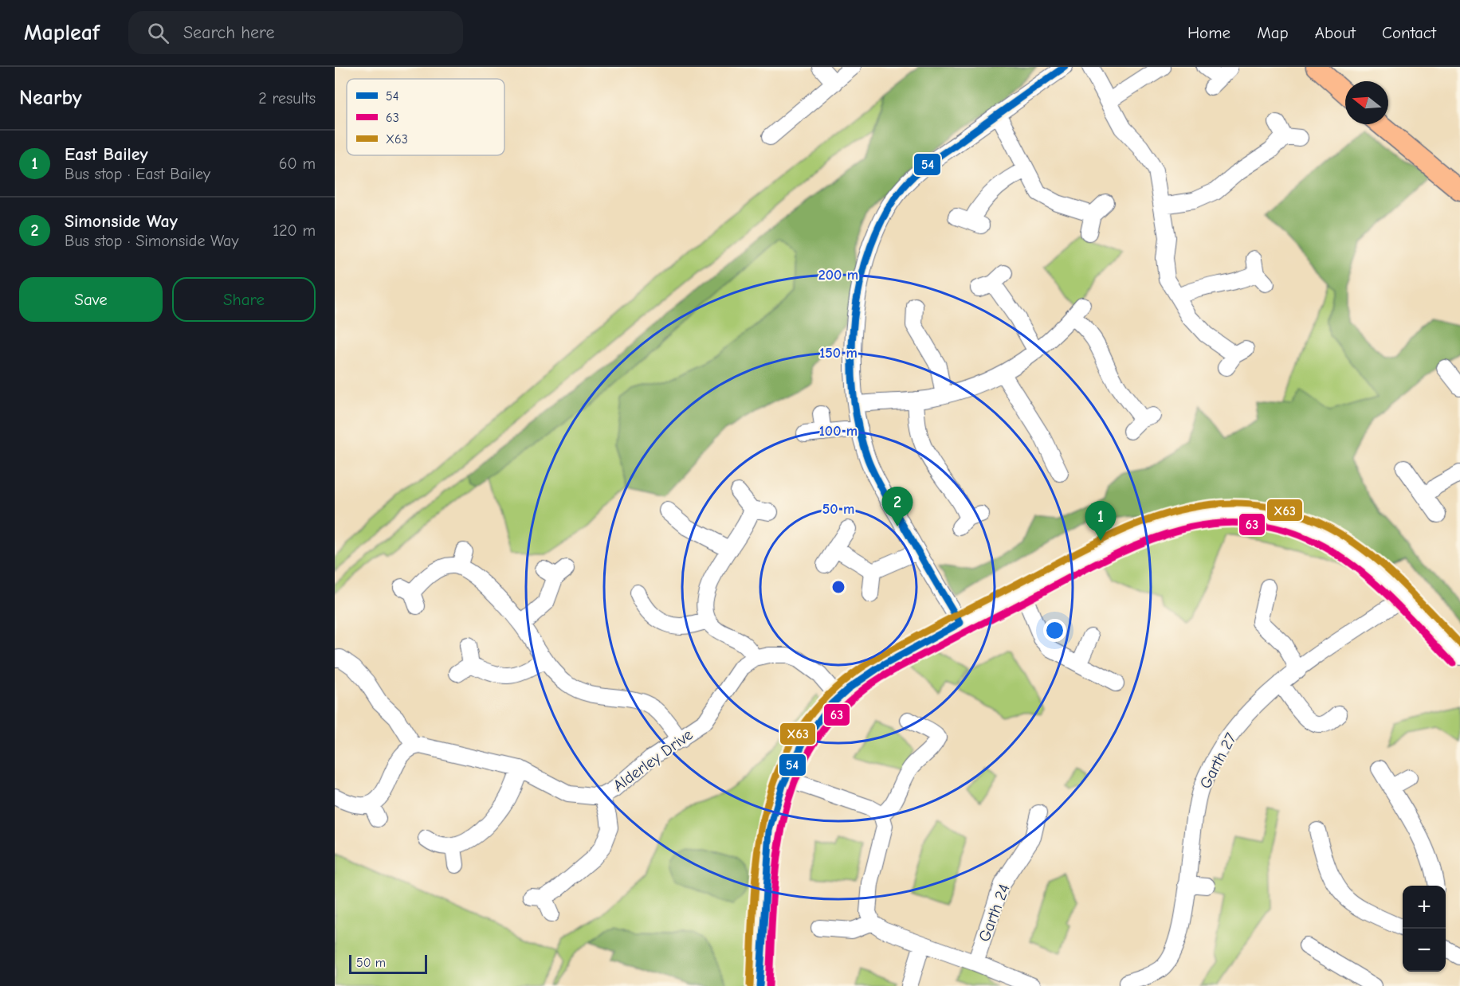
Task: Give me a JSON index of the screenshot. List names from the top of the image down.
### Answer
{
  "streets": {
    "street": ["Alderley Drive", "Garth 27", "Garth 24"]
  },
  "lines": ["transit line 54", "transit line X63", "transit line 63"],
  "legend": ["54", "63", "X63"],
  "scale_bar": "50 m",
  "north": "left",
  "page": {
    "header": "Mapleaf",
    "search": "Search here",
    "nav": [
      "Home",
      "Map",
      "About",
      "Contact"
    ],
    "heading": ["Nearby", "2 results"],
    "list": [
      {
        "mark": "1",
        "name": "East Bailey",
        "note": "Bus stop · East Bailey",
        "value": "60 m"
      },
      {
        "mark": "2",
        "name": "Simonside Way",
        "note": "Bus stop · Simonside Way",
        "value": "120 m"
      }
    ],
    "buttons": ["Save", "Share"],
    "pins": ["2", "1"],
    "map_buttons": ["+", "−"],
    "scale": "50 m"
  },
  "rings": [
    "200 m",
    "150 m",
    "100 m",
    "50 m"
  ]
}
